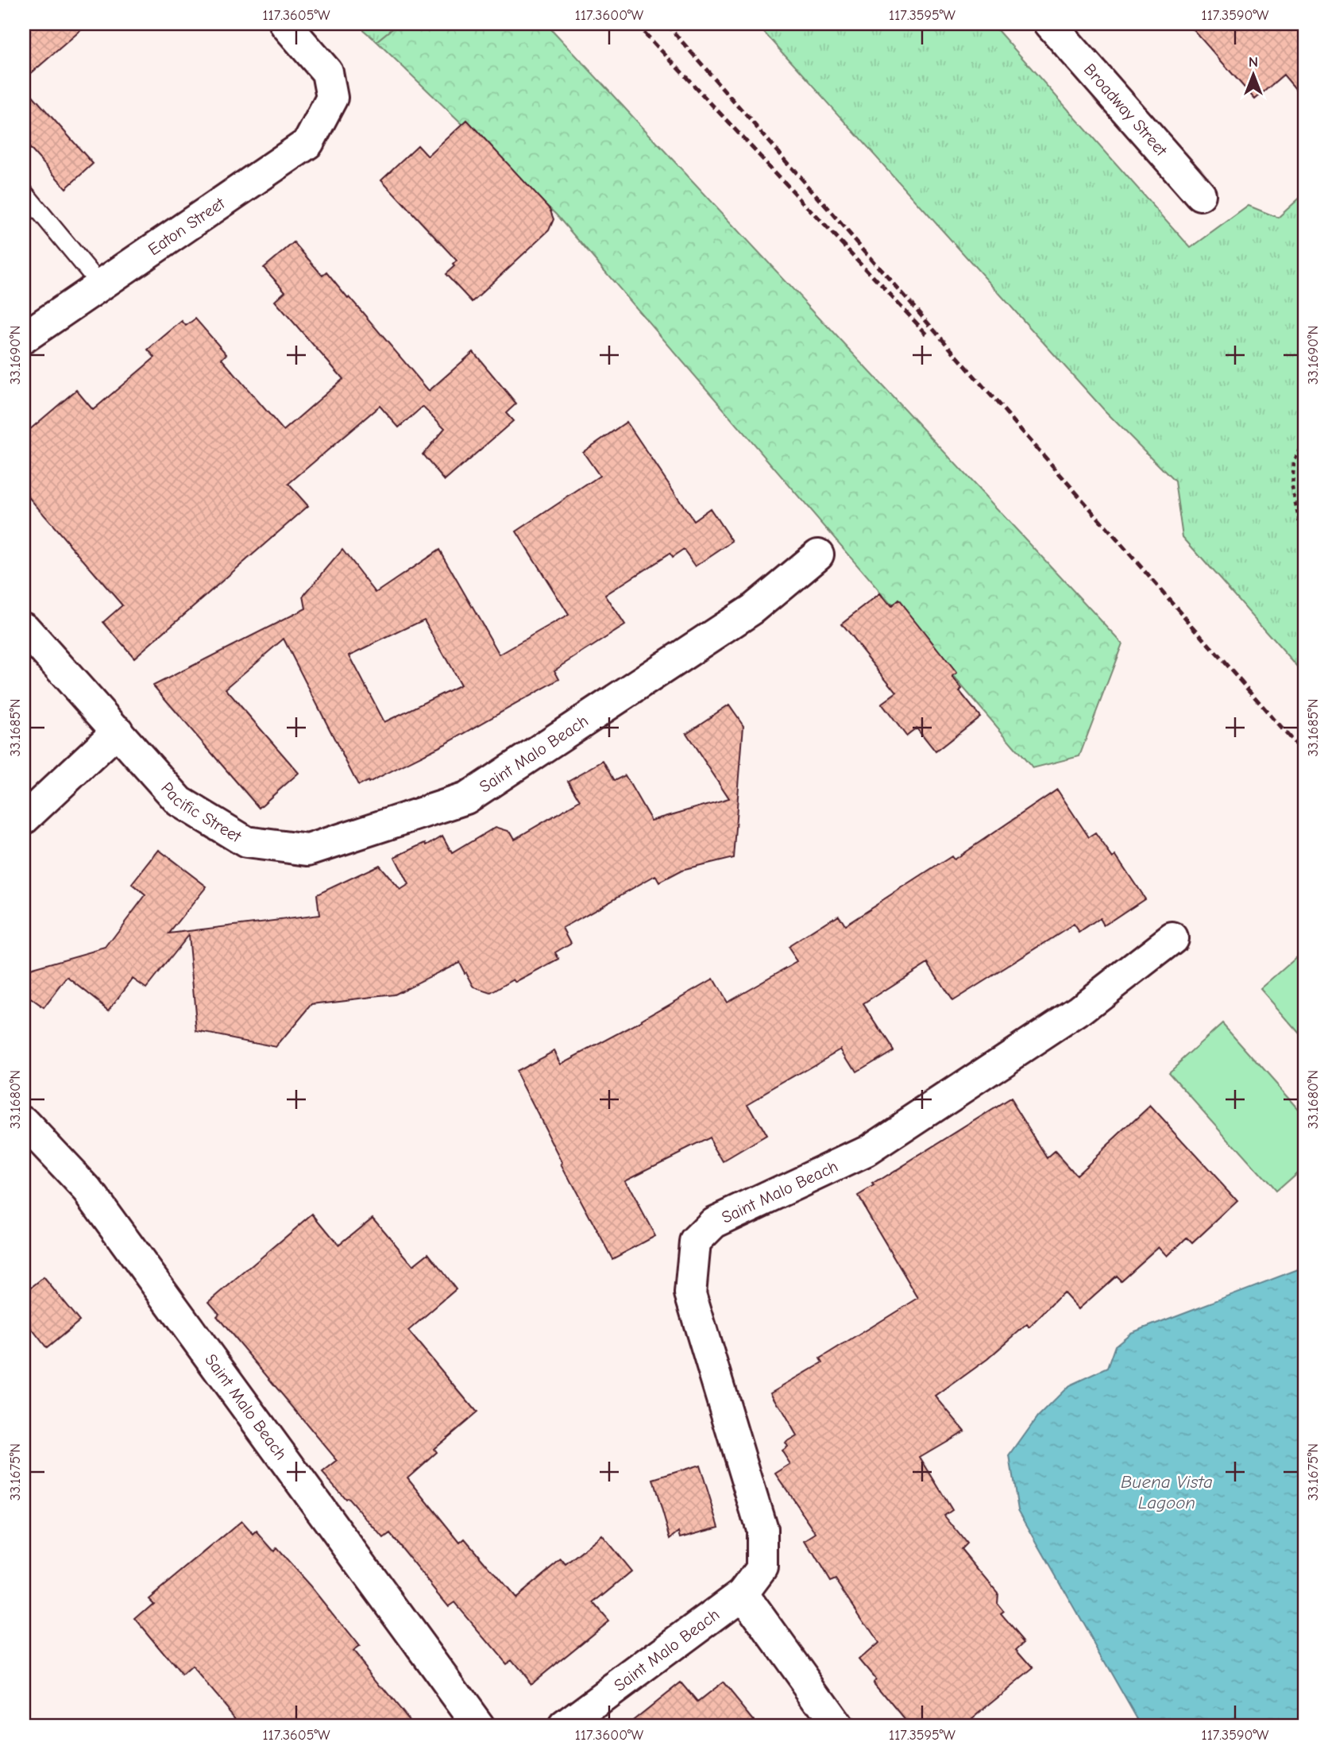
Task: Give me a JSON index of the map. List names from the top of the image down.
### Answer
{
  "streets": {
    "street": [
      "Broadway Street",
      "Eaton Street",
      "Saint Malo Beach",
      "Pacific Street"
    ]
  },
  "crossings": [
    ["Saint Malo Beach", "Pacific Street"]
  ],
  "water": ["Buena Vista Lagoon"],
  "north": "top",
  "coordinates": [
    "117.3605°W",
    "117.3600°W",
    "117.3595°W",
    "117.3590°W",
    "33.1690°N",
    "33.1685°N",
    "33.1680°N",
    "33.1675°N"
  ]
}
